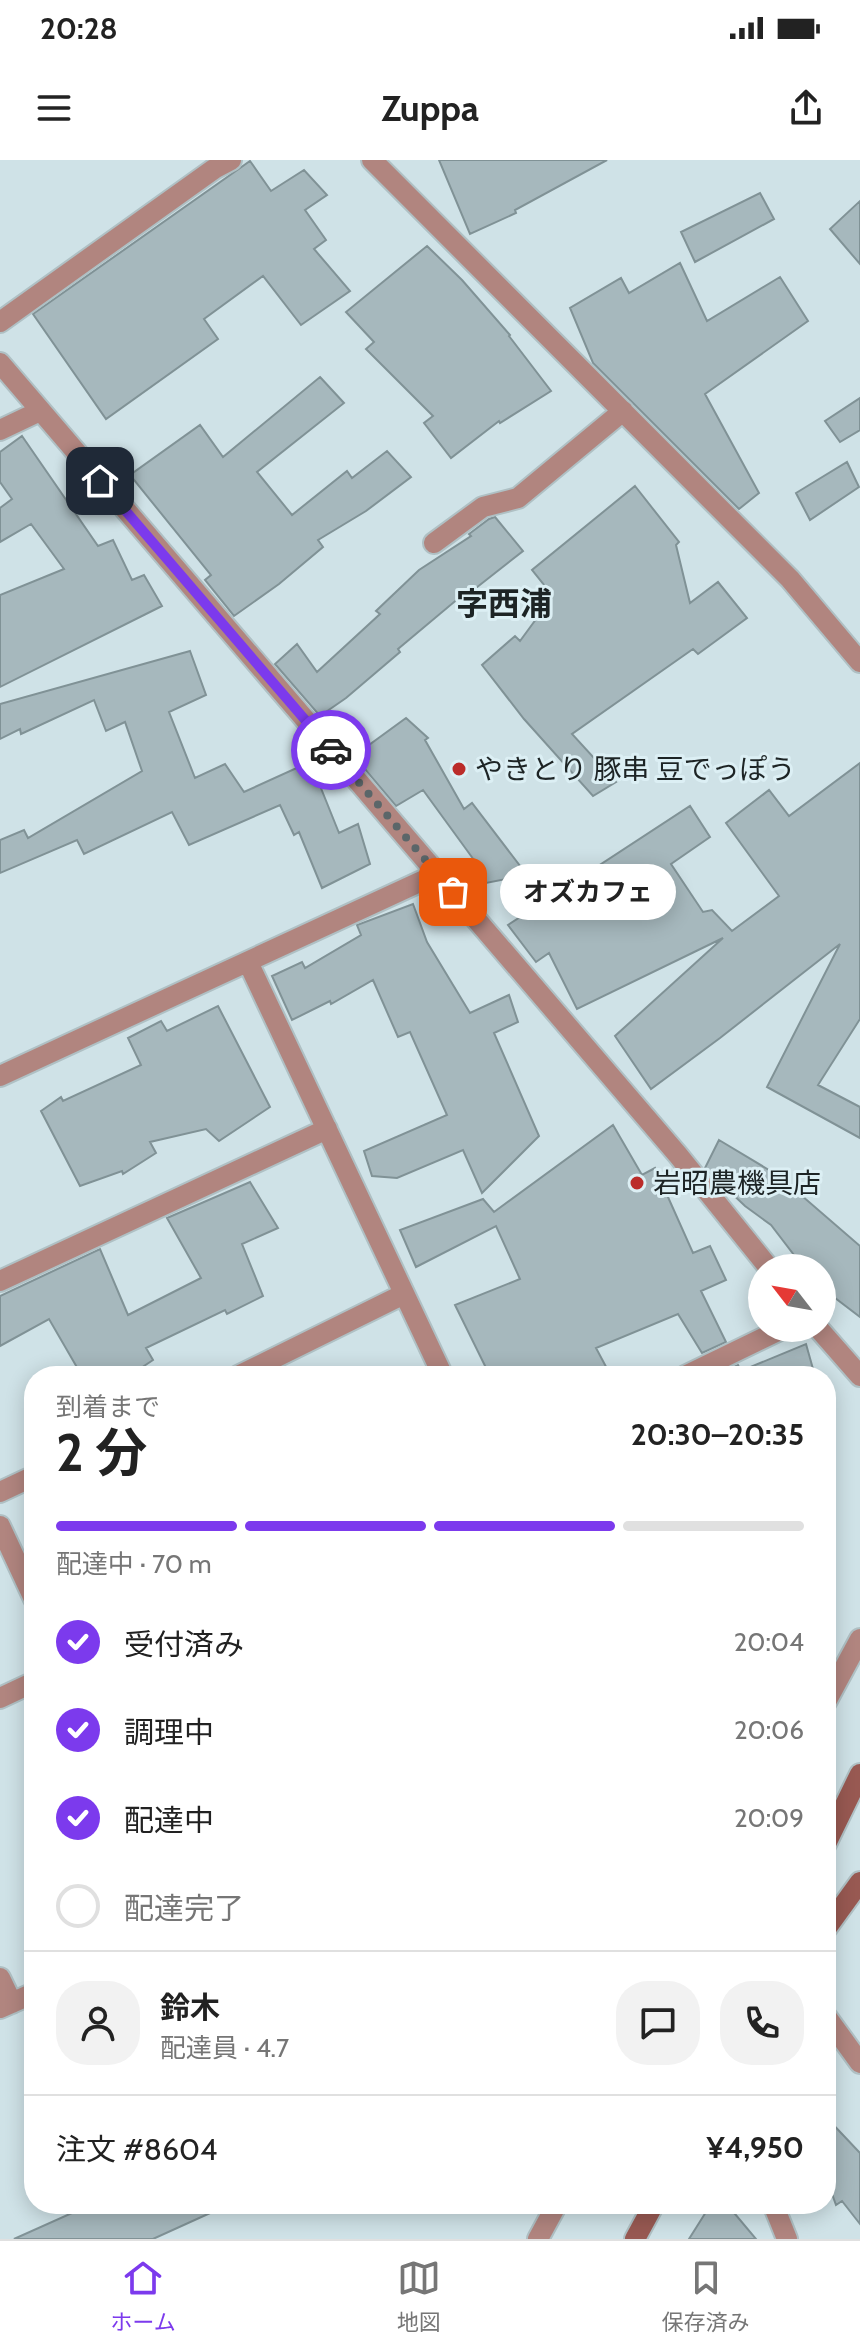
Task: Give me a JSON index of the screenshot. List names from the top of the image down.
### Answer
{
  "districts": ["字西浦"],
  "places": ["やきとり 豚串 豆でっぽう", "オズカフェ", "岩昭農機具店"],
  "north": "top left",
  "page": {
    "status": "20:28",
    "header": "Zuppa",
    "bubble": "オズカフェ",
    "heading": ["2 分", "到着まで", "20:30–20:35"],
    "panel": [
      "鈴木",
      "配達員 · 4.7",
      "注文 #8604",
      "¥4,950"
    ],
    "bar": "配達中 · 70 m",
    "list": [
      ["受付済み", "20:04"],
      ["調理中", "20:06"],
      ["配達中", "20:09"],
      "配達完了"
    ],
    "tabs": ["ホーム", "地図", "保存済み"]
  }
}
